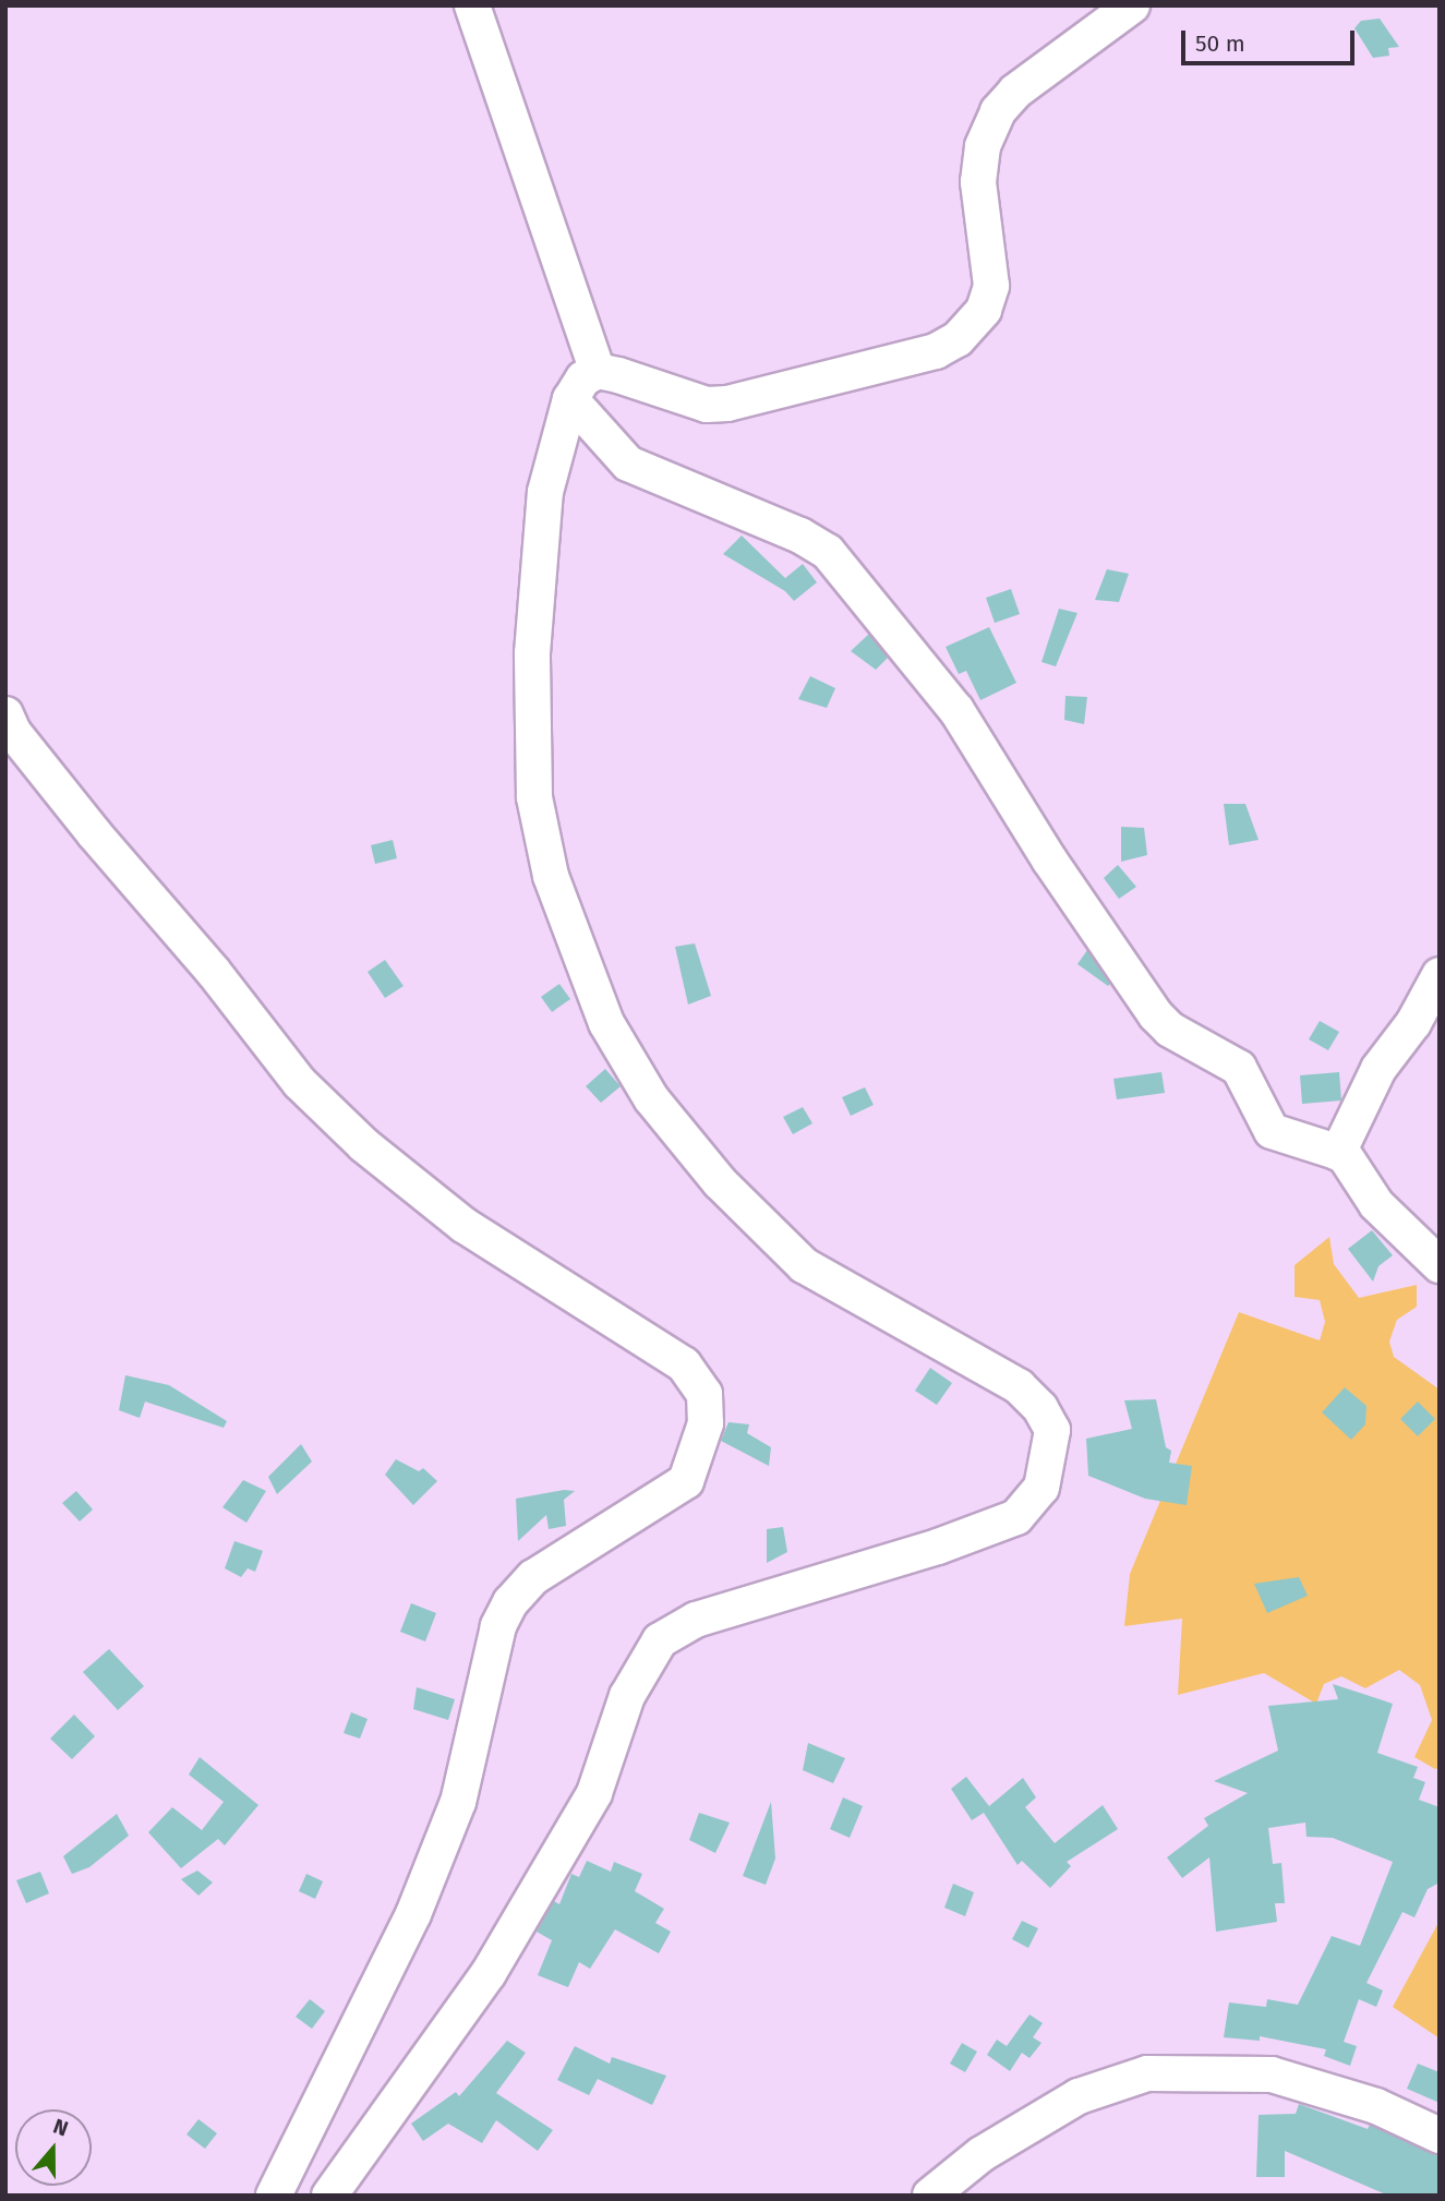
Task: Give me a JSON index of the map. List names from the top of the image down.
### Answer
{
  "scale_bar": "50 m",
  "north": "top"
}
